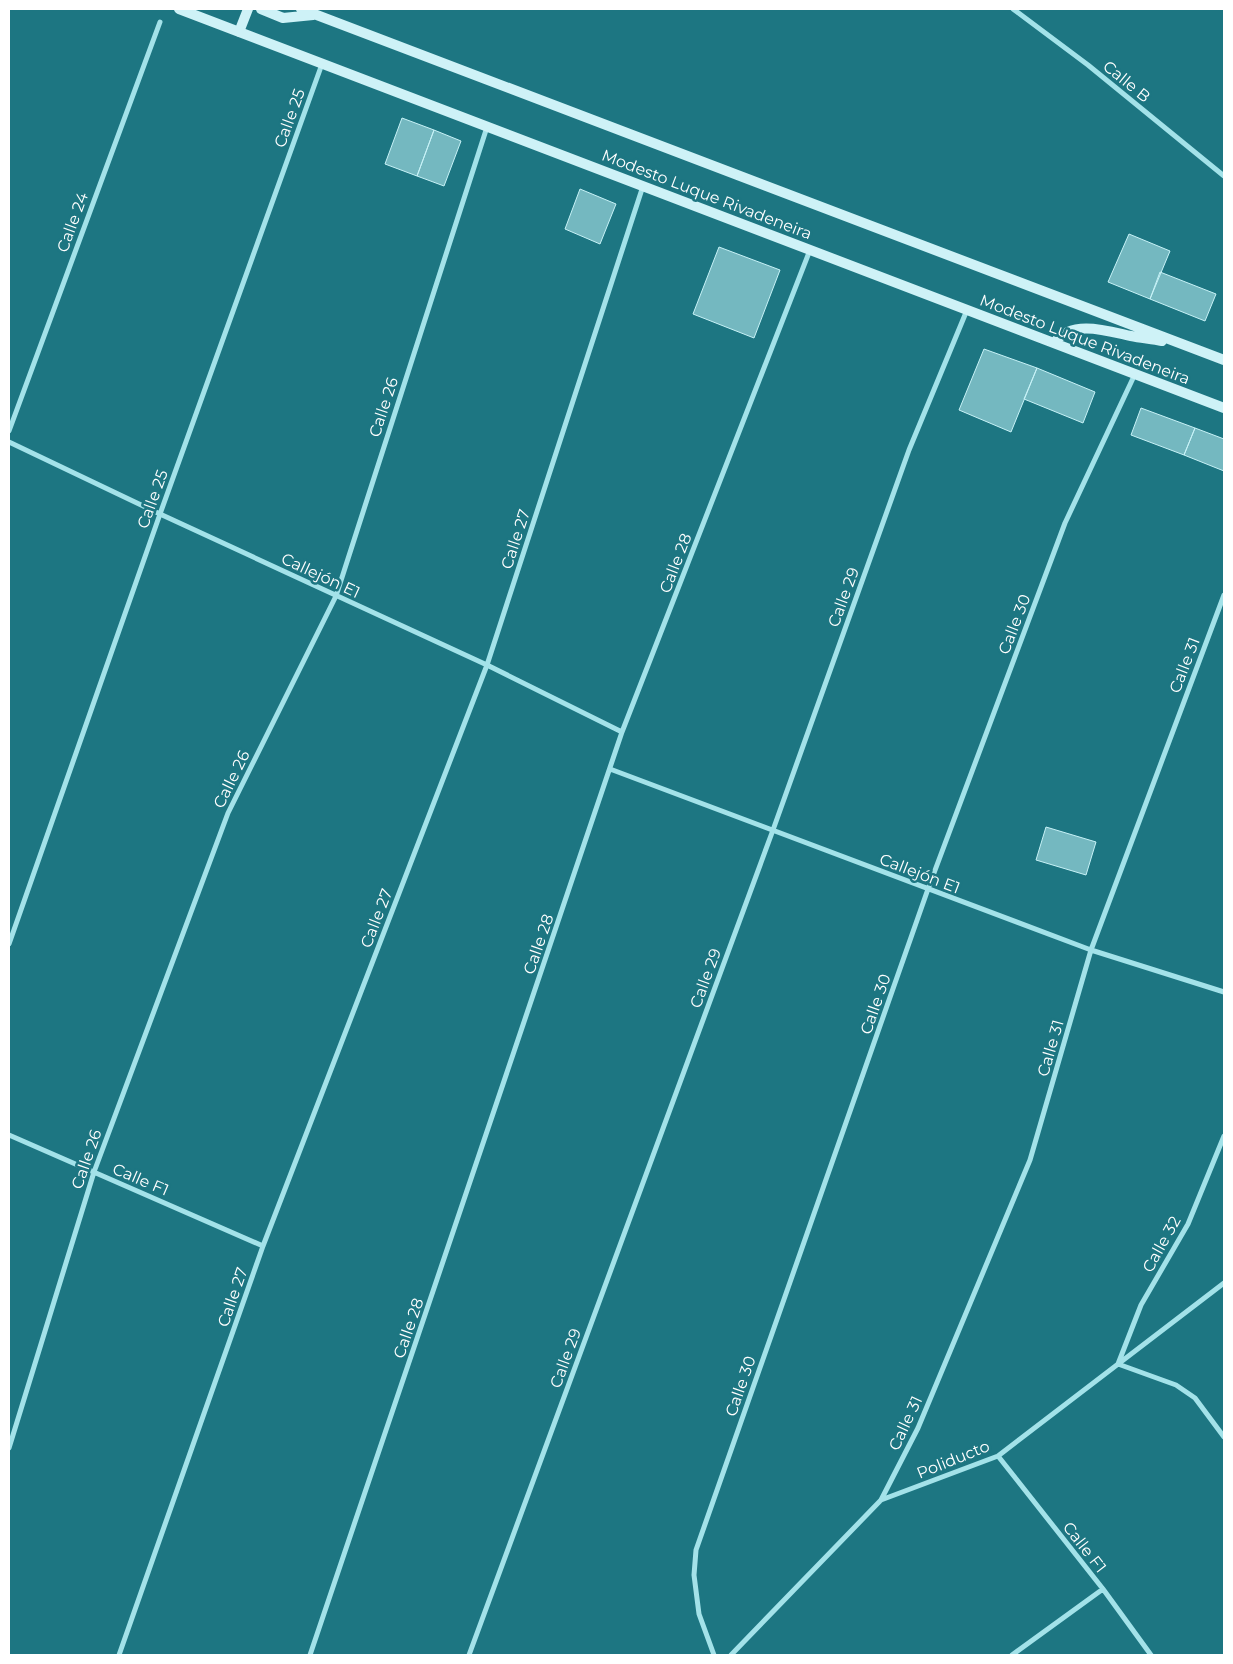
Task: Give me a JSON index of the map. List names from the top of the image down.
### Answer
{
  "streets": {
    "street": [
      "Calle B",
      "Calle 25",
      "Modesto Luque Rivadeneira",
      "Calle 24",
      "Calle 26",
      "Calle 27",
      "Calle 28",
      "Callejón E1",
      "Calle 29",
      "Calle 30",
      "Calle 31",
      "Calle F1",
      "Calle 32",
      "Poliducto"
    ]
  },
  "crossings": [
    ["Calle 25", "Modesto Luque Rivadeneira"],
    ["Calle 25", "Callejón E1"],
    ["Modesto Luque Rivadeneira", "Calle 26"],
    ["Modesto Luque Rivadeneira", "Calle 27"],
    ["Modesto Luque Rivadeneira", "Calle 28"],
    ["Modesto Luque Rivadeneira", "Calle 29"],
    ["Modesto Luque Rivadeneira", "Calle 30"],
    ["Calle 26", "Callejón E1"],
    ["Calle 26", "Calle F1"],
    ["Calle 27", "Callejón E1"],
    ["Calle 27", "Calle F1"],
    ["Calle 28", "Callejón E1"],
    ["Callejón E1", "Calle 29"],
    ["Callejón E1", "Calle 30"],
    ["Callejón E1", "Calle 31"],
    ["Calle 31", "Poliducto"],
    ["Calle F1", "Poliducto"],
    ["Calle 32", "Poliducto"]
  ]
}
